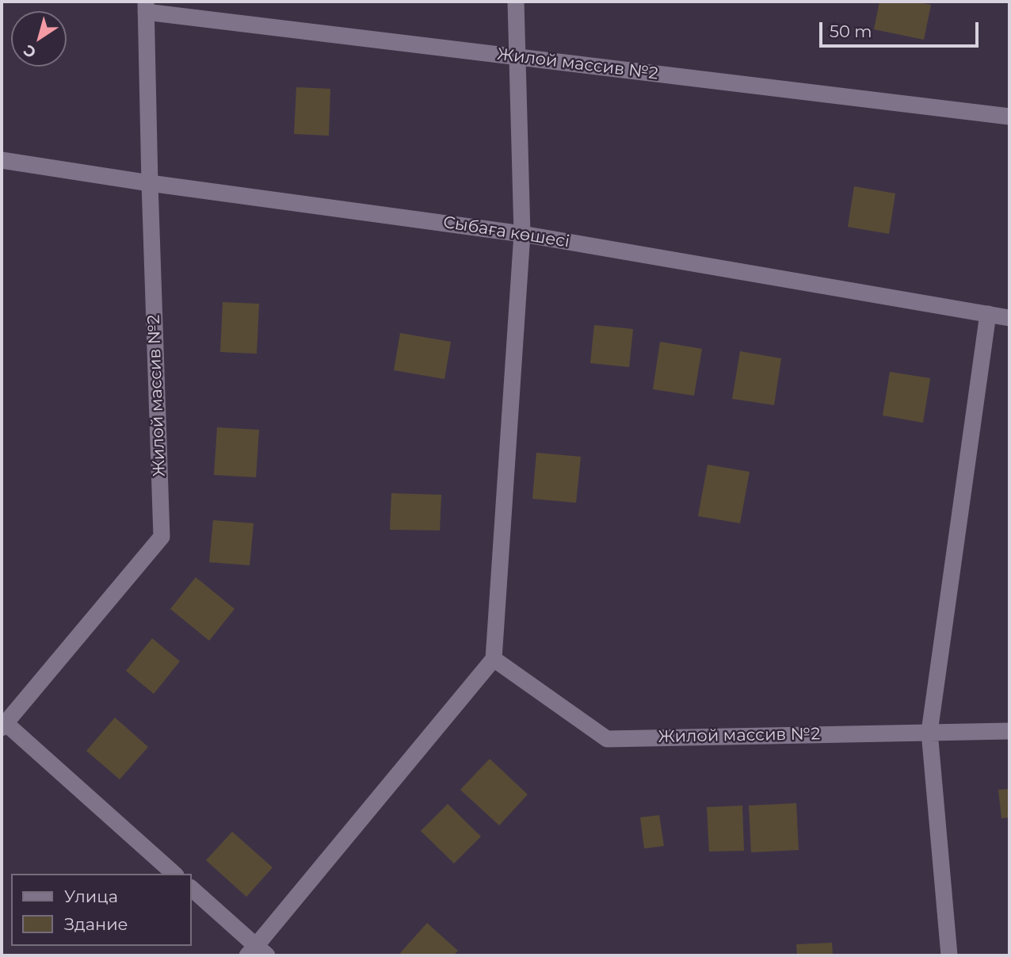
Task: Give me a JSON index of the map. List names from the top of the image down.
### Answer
{
  "streets": {
    "street": ["Жилой массив №2", "Сыбаға көшесі"]
  },
  "crossings": [
    ["Жилой массив №2", "Сыбаға көшесі"]
  ],
  "legend": ["Улица", "Здание"],
  "scale_bar": "50 m",
  "north": "bottom left"
}
